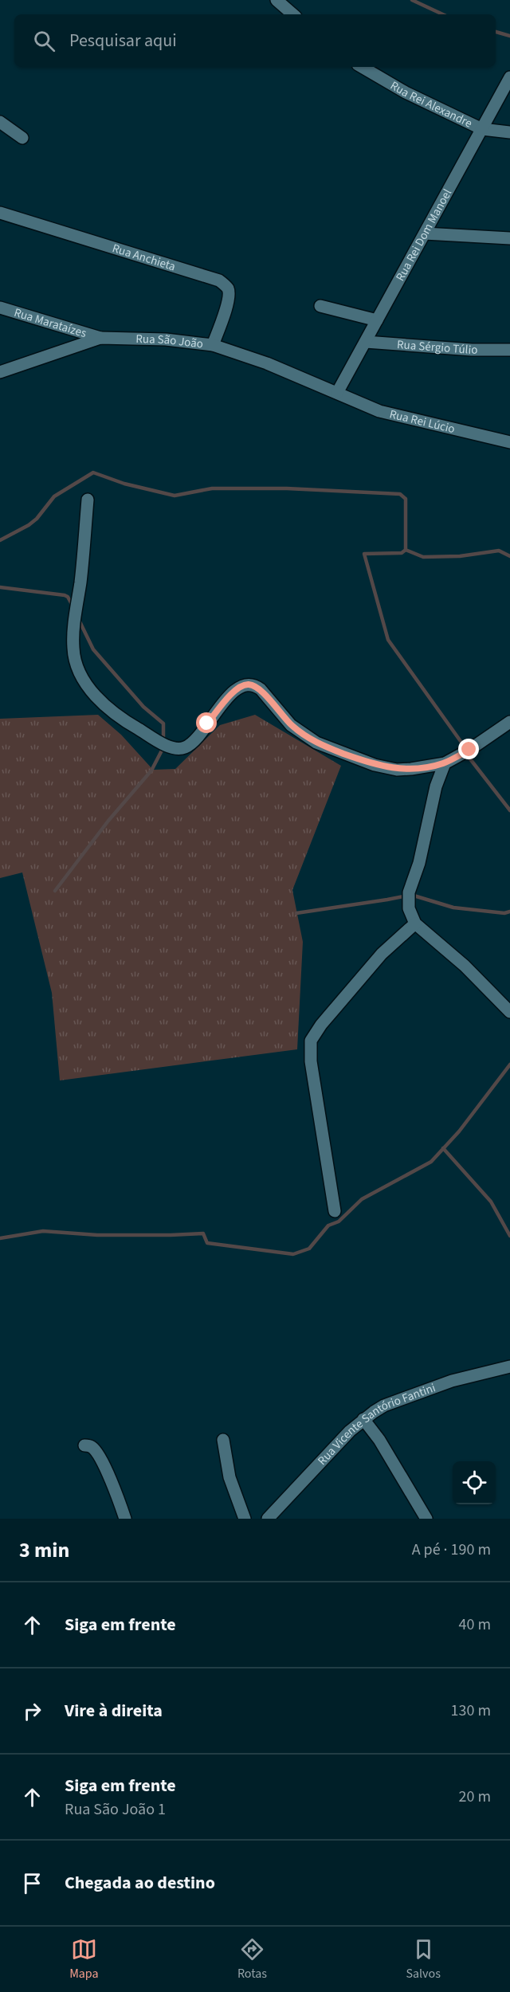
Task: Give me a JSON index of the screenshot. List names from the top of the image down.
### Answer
{
  "streets": {
    "street": [
      "Rua Rei Alexandre",
      "Rua Rei Dom Manoel",
      "Rua Anchieta",
      "Rua Marataízes",
      "Rua São João",
      "Rua Sérgio Túlio",
      "Rua Rei Lúcio",
      "Rua Vicente Santório Fantini"
    ]
  },
  "crossings": [
    ["Rua Rei Alexandre", "Rua Rei Dom Manoel"],
    ["Rua Rei Dom Manoel", "Rua São João"],
    ["Rua Rei Dom Manoel", "Rua Sérgio Túlio"],
    ["Rua Rei Dom Manoel", "Rua Rei Lúcio"],
    ["Rua Anchieta", "Rua São João"],
    ["Rua Marataízes", "Rua São João"],
    ["Rua São João", "Rua Rei Lúcio"]
  ],
  "page": {
    "search": "Pesquisar aqui",
    "heading": ["3 min", "A pé · 190 m"],
    "list": [
      ["Siga em frente", "40 m"],
      ["Vire à direita", "130 m"],
      ["Siga em frente", "Rua São João 1", "20 m"],
      "Chegada ao destino"
    ],
    "nav": ["Mapa", "Rotas", "Salvos"]
  }
}
